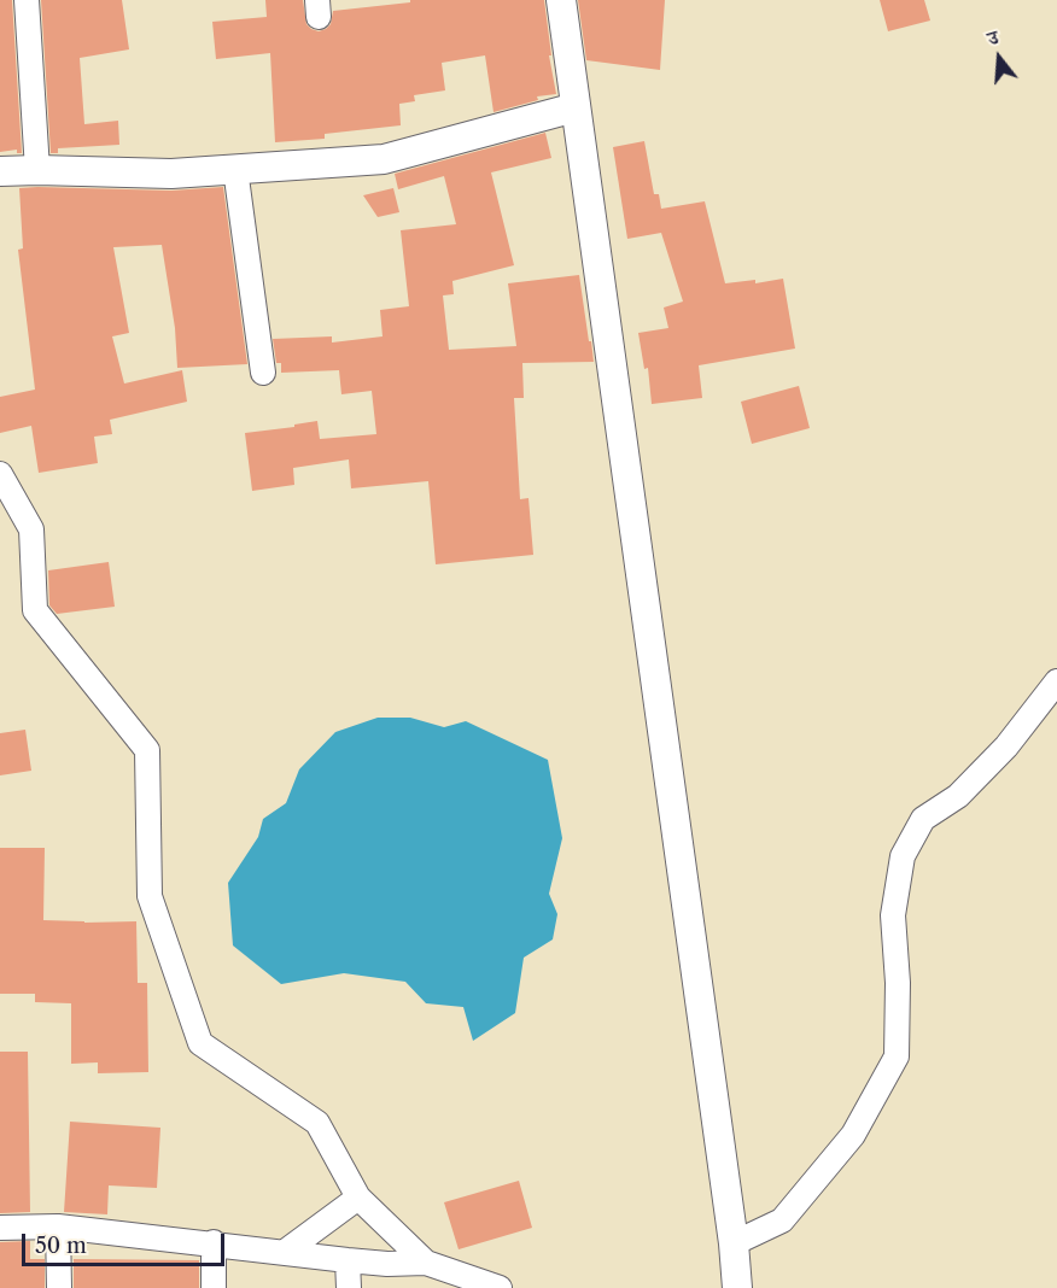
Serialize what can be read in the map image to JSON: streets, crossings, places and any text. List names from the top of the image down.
{
  "scale_bar": "50 m",
  "north": "top"
}
